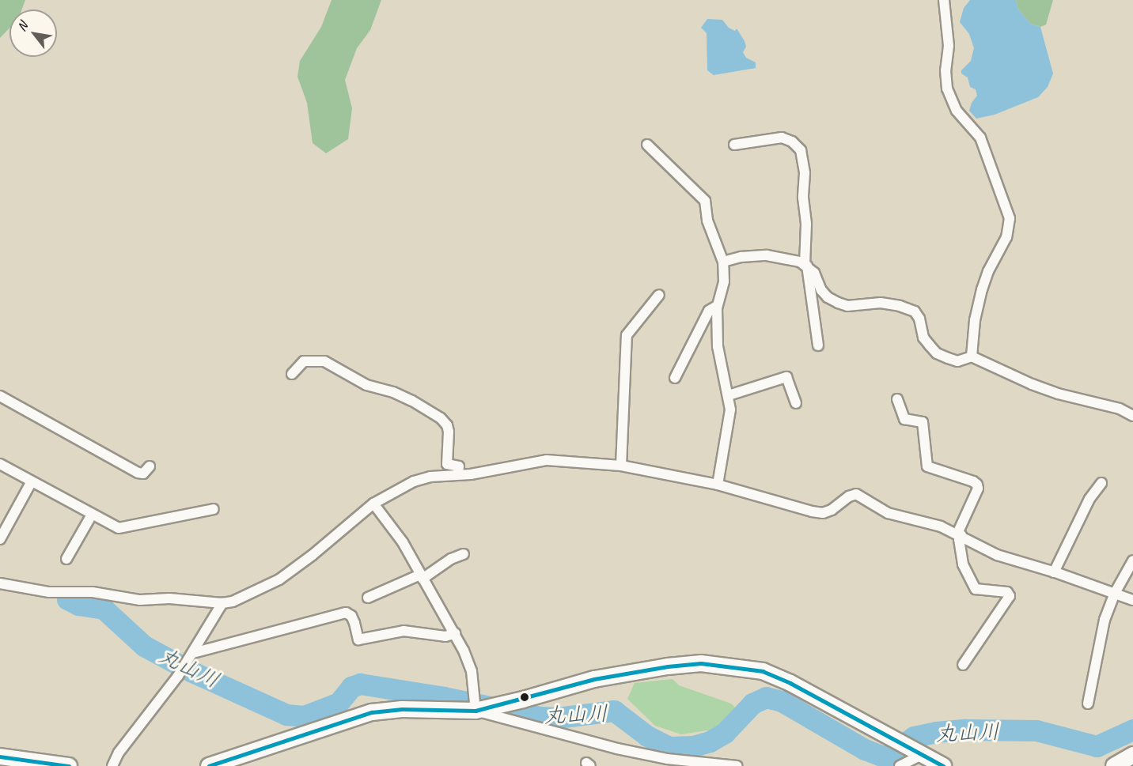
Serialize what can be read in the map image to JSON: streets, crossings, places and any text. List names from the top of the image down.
{
  "water": ["丸山川"],
  "north": "top left"
}
